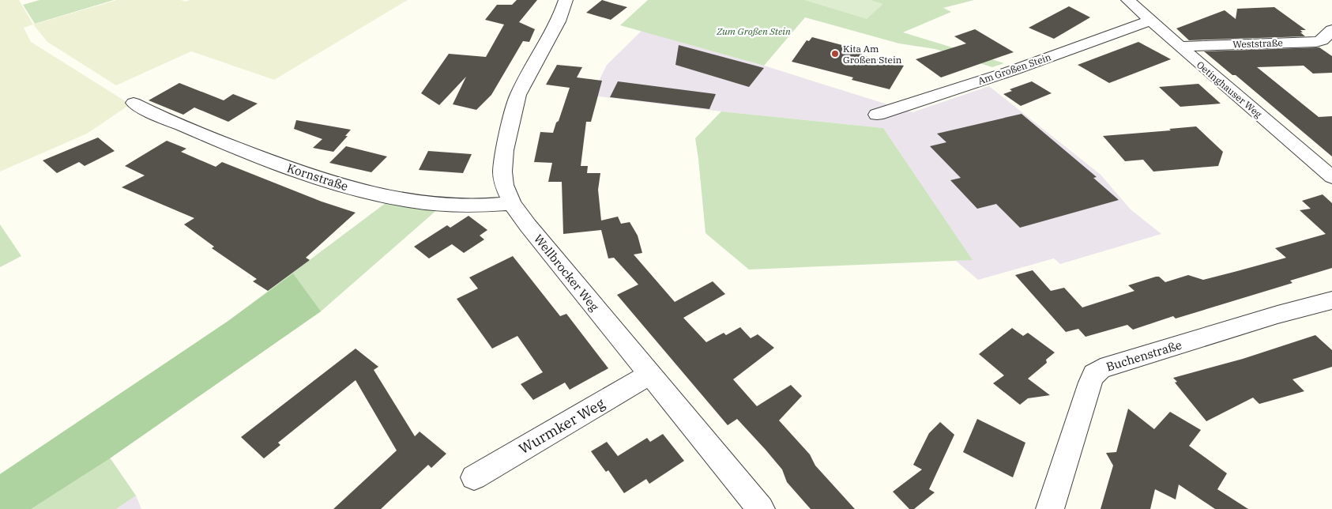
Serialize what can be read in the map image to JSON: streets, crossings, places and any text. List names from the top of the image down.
{
  "streets": {
    "street": [
      "Weststraße",
      "Am Großen Stein",
      "Oetinghauser Weg",
      "Kornstraße",
      "Wellbrocker Weg",
      "Buchenstraße",
      "Wurmker Weg"
    ]
  },
  "crossings": [
    ["Weststraße", "Oetinghauser Weg"],
    ["Am Großen Stein", "Oetinghauser Weg"],
    ["Kornstraße", "Wellbrocker Weg"],
    ["Wellbrocker Weg", "Wurmker Weg"]
  ],
  "parks": ["Zum Großen Stein"],
  "places": ["Kita Am Großen Stein"]
}
